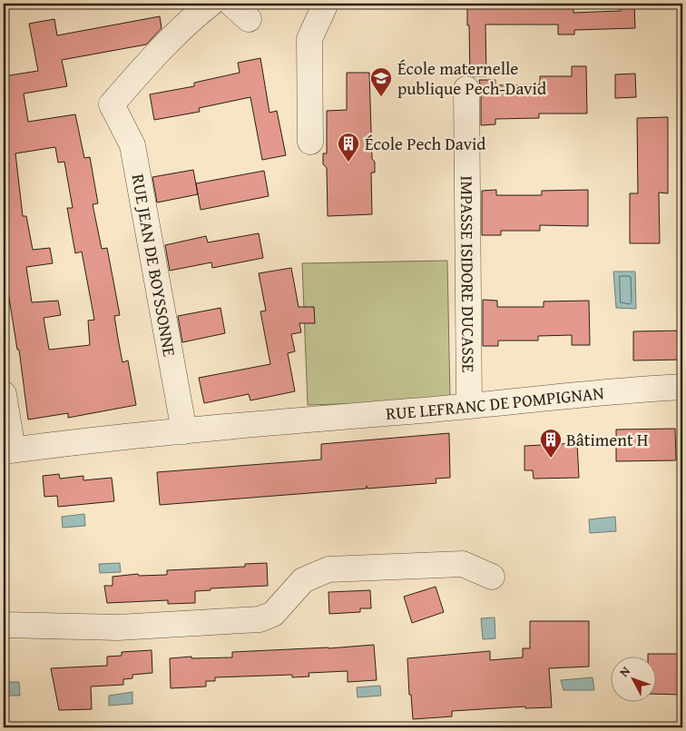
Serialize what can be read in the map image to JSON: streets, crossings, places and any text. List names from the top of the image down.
{
  "streets": {
    "street": ["RUE JEAN DE BOYSSONNE", "IMPASSE ISIDORE DUCASSE", "RUE LEFRANC DE POMPIGNAN"]
  },
  "crossings": [
    ["RUE JEAN DE BOYSSONNE", "RUE LEFRANC DE POMPIGNAN"],
    ["IMPASSE ISIDORE DUCASSE", "RUE LEFRANC DE POMPIGNAN"]
  ],
  "places": {
    "school or university": ["École maternelle publique Pech-David"],
    "building": ["École Pech David", "Bâtiment H"]
  },
  "north": "top left"
}
